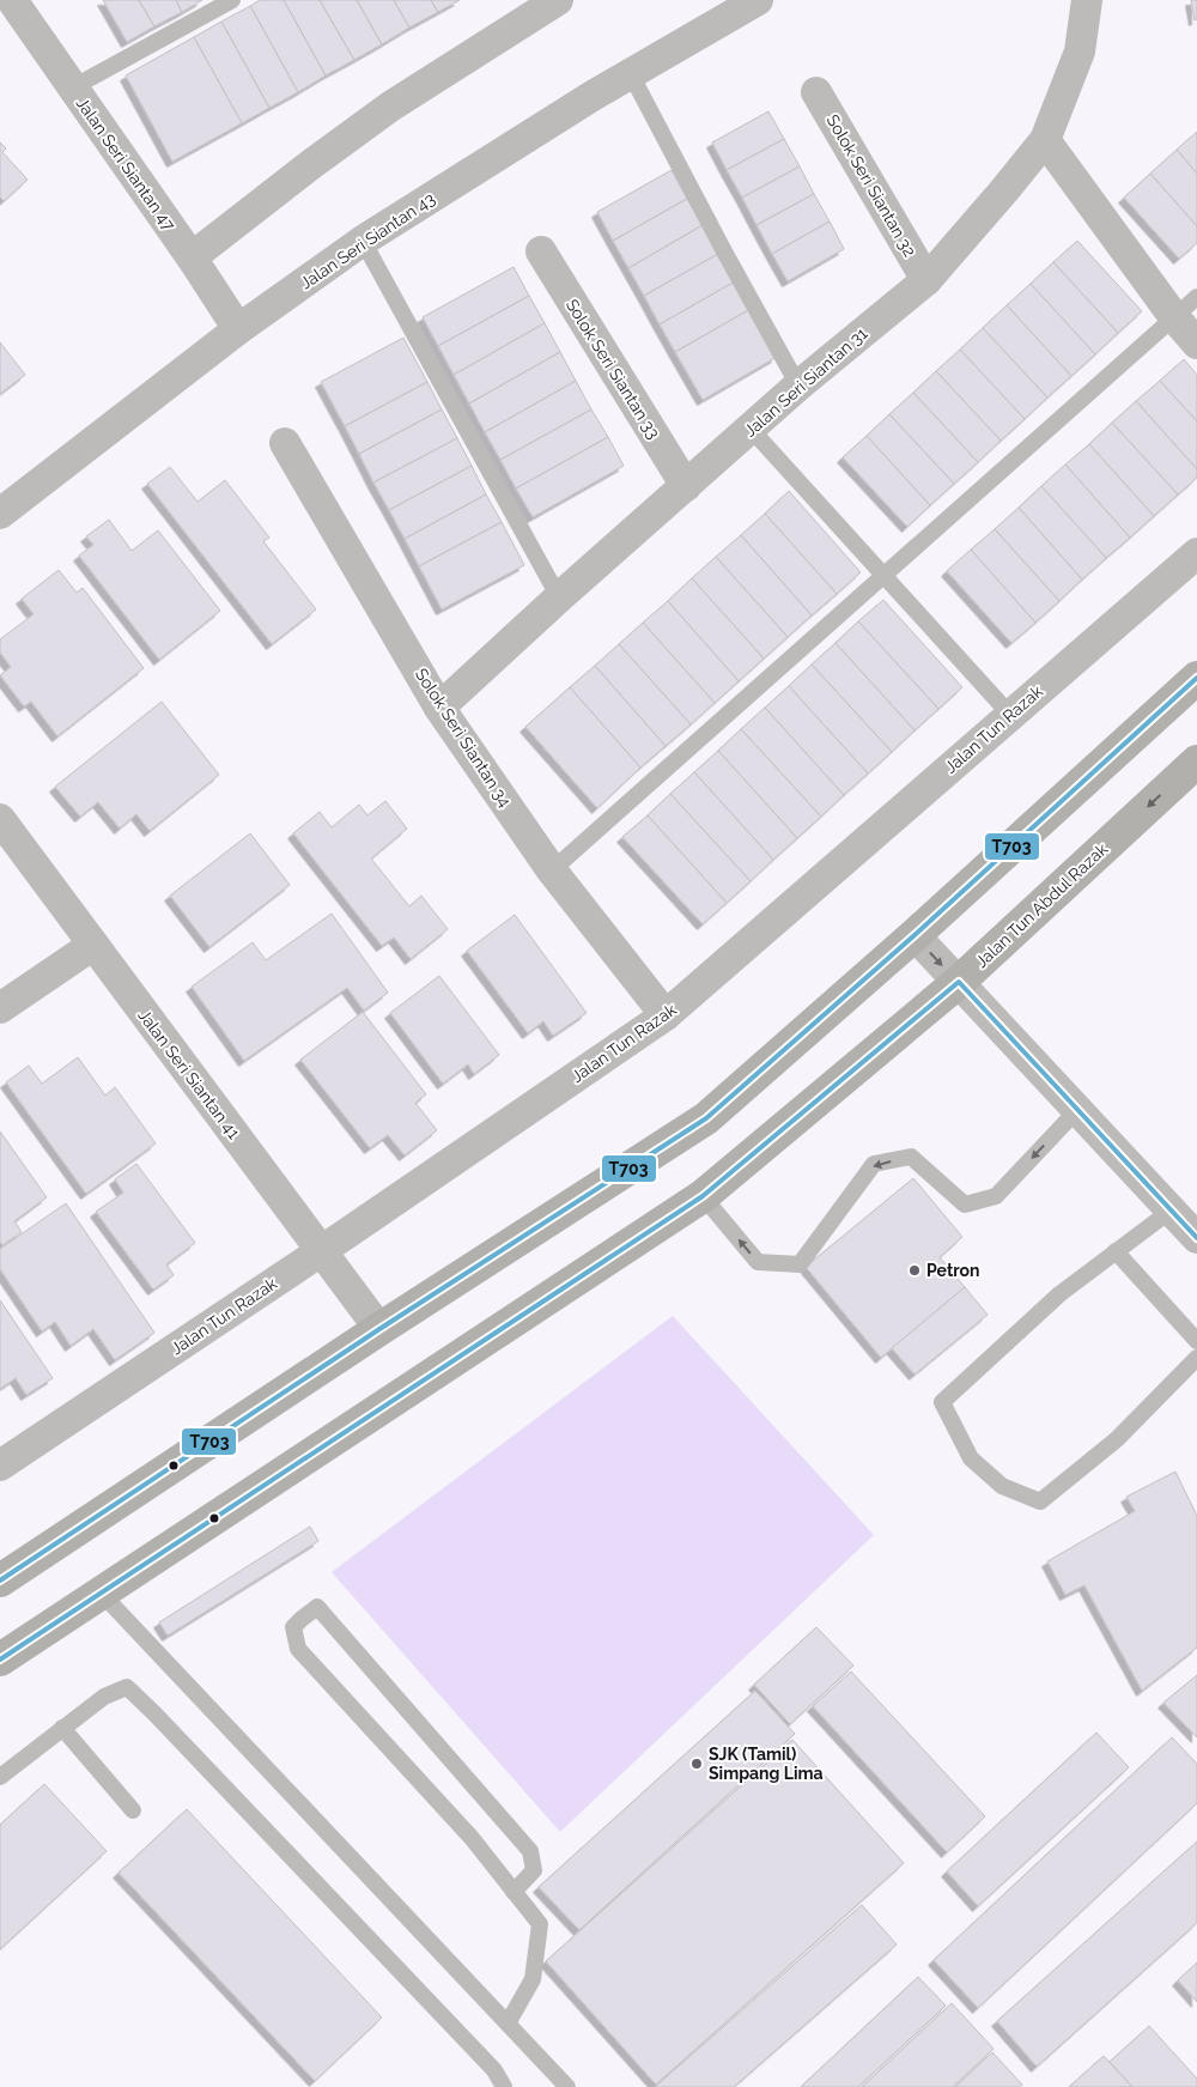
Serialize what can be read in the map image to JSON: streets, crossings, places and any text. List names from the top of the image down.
{
  "streets": {
    "main road": ["Jalan Tun Abdul Razak"],
    "street": [
      "Jalan Seri Siantan 47",
      "Solok Seri Siantan 32",
      "Jalan Seri Siantan 43",
      "Solok Seri Siantan 33",
      "Jalan Seri Siantan 31",
      "Jalan Tun Razak",
      "Solok Seri Siantan 34",
      "Jalan Seri Siantan 41"
    ]
  },
  "crossings": [
    ["Jalan Seri Siantan 47", "Jalan Seri Siantan 43"],
    ["Solok Seri Siantan 32", "Jalan Seri Siantan 31"],
    ["Solok Seri Siantan 33", "Jalan Seri Siantan 31"],
    ["Jalan Seri Siantan 31", "Solok Seri Siantan 34"],
    ["Jalan Tun Razak", "Solok Seri Siantan 34"],
    ["Jalan Tun Razak", "Jalan Seri Siantan 41"]
  ],
  "places": ["Petron", "SJK (Tamil) Simpang Lima"],
  "lines": ["transit line T703"]
}
